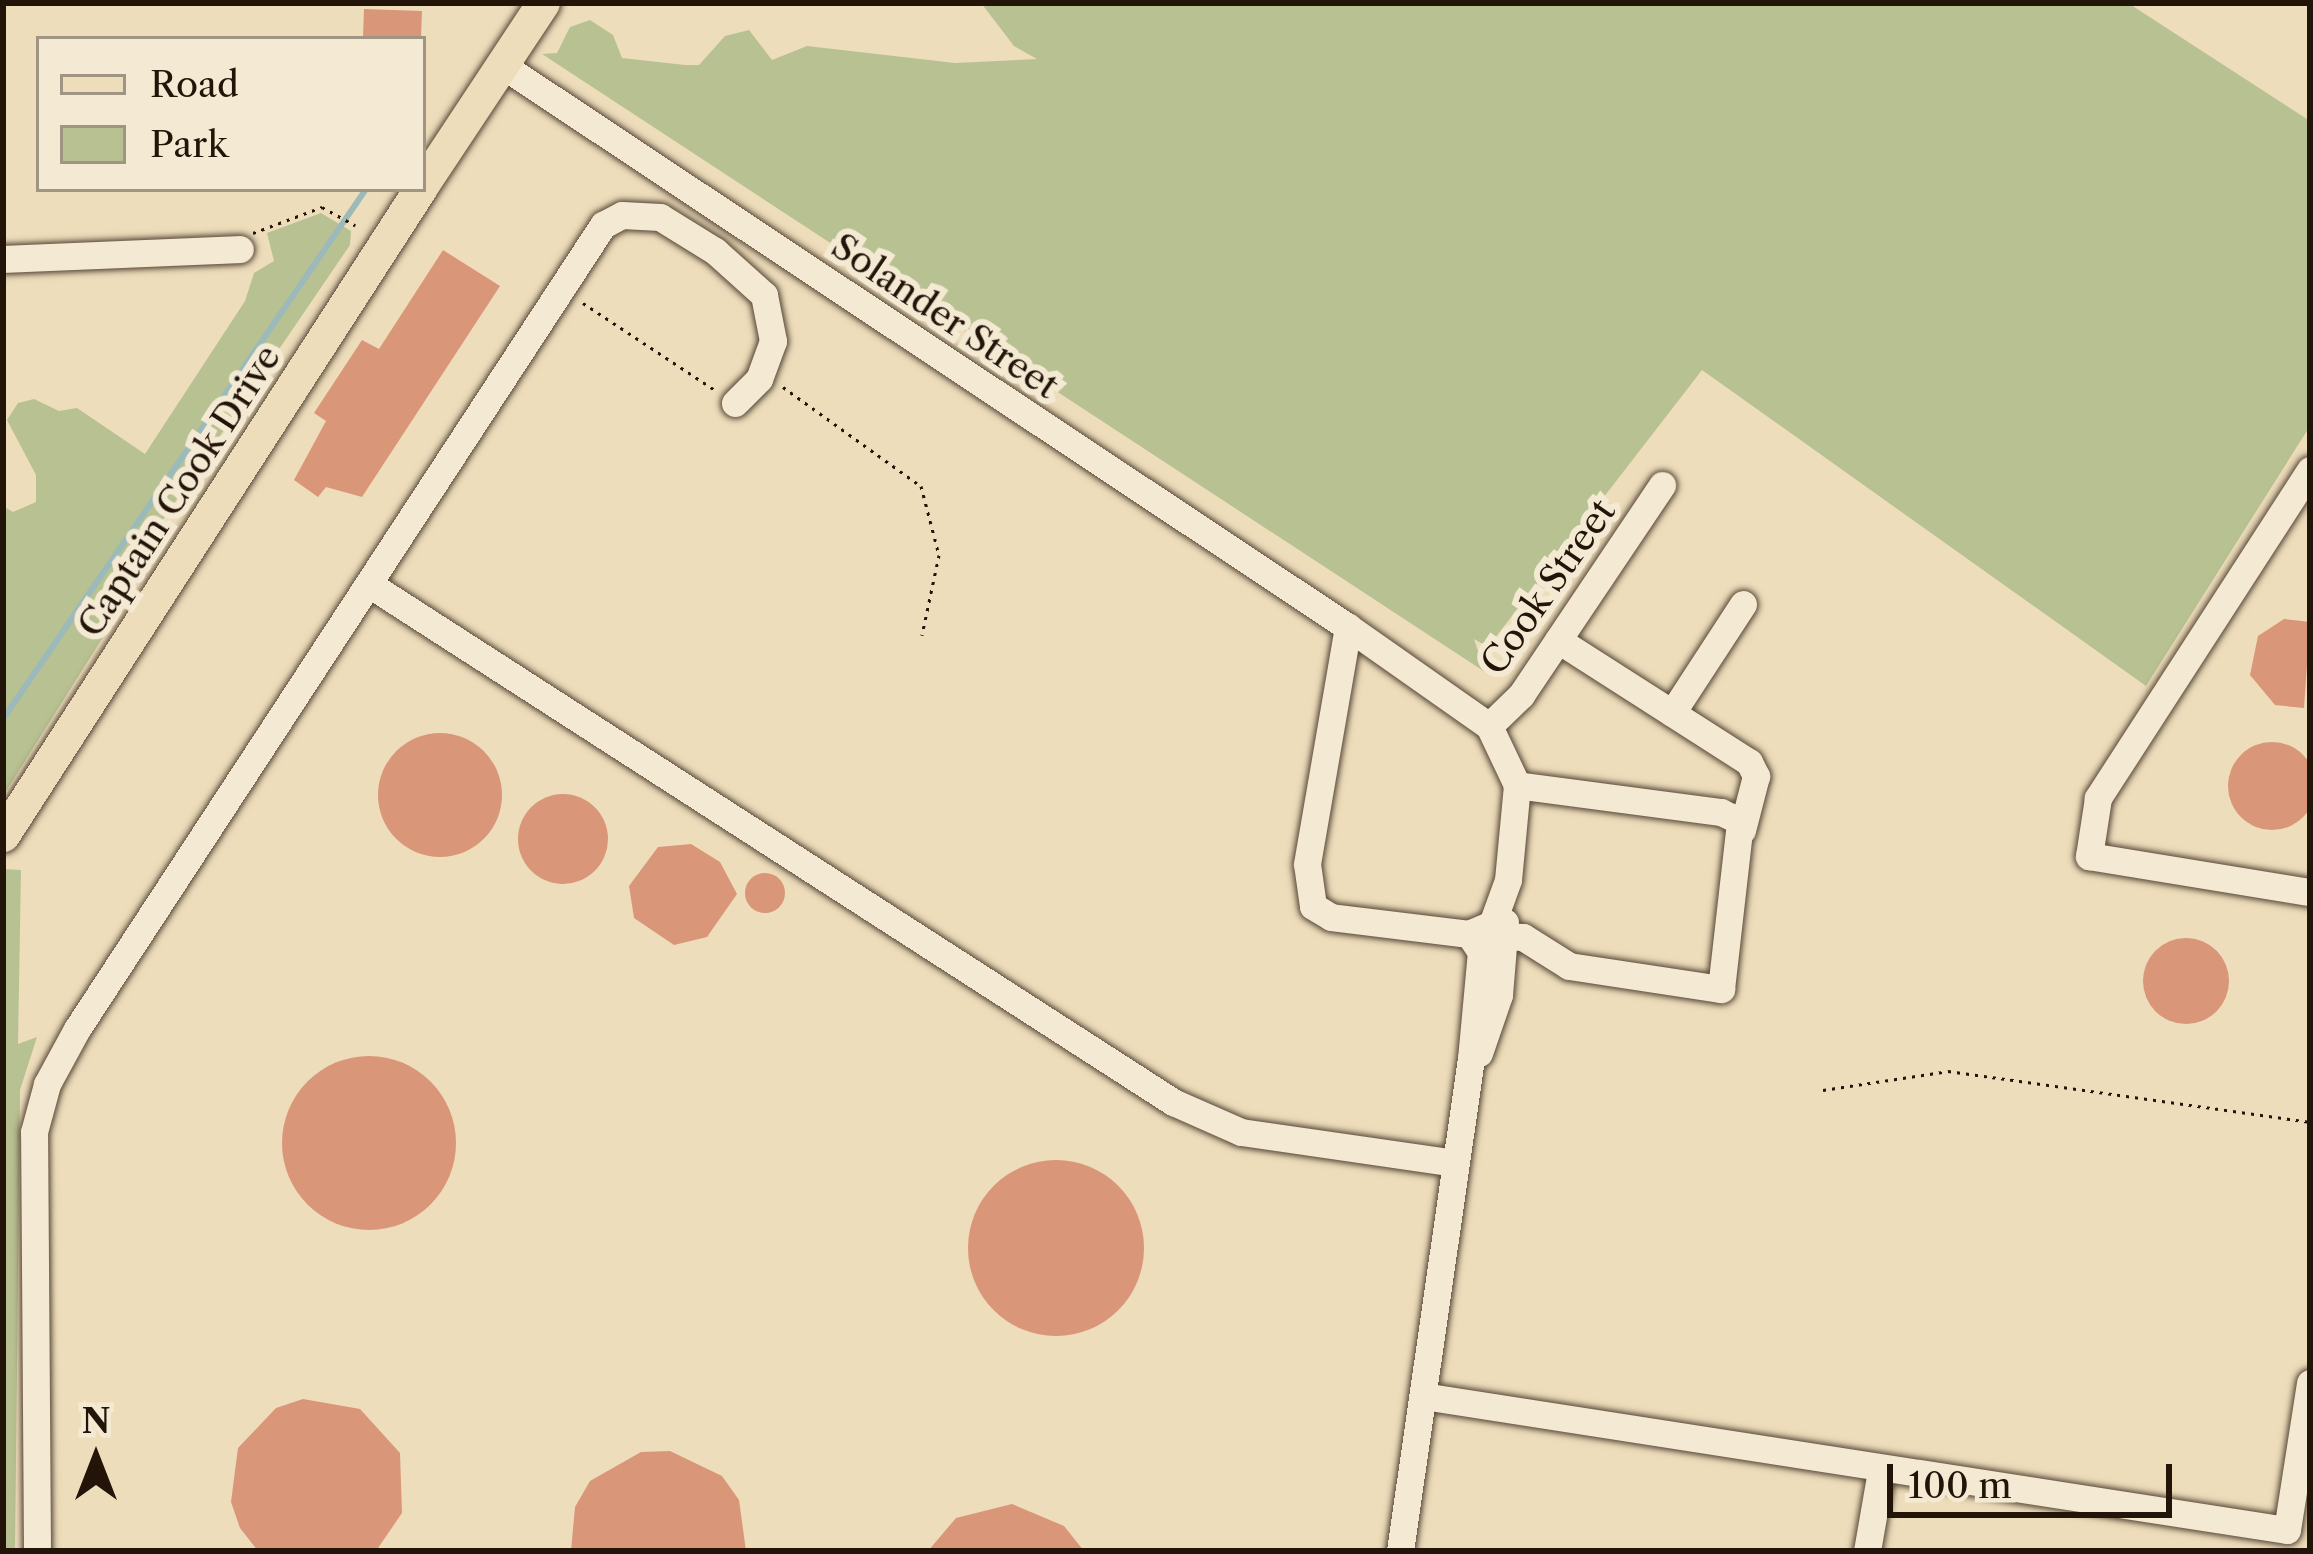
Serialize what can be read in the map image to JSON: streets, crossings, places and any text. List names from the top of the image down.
{
  "streets": {
    "main road": ["Captain Cook Drive"],
    "street": ["Solander Street", "Cook Street"]
  },
  "crossings": [
    ["Solander Street", "Captain Cook Drive"],
    ["Solander Street", "Cook Street"]
  ],
  "legend": ["Road", "Park"],
  "scale_bar": "100 m",
  "north": "top"
}
